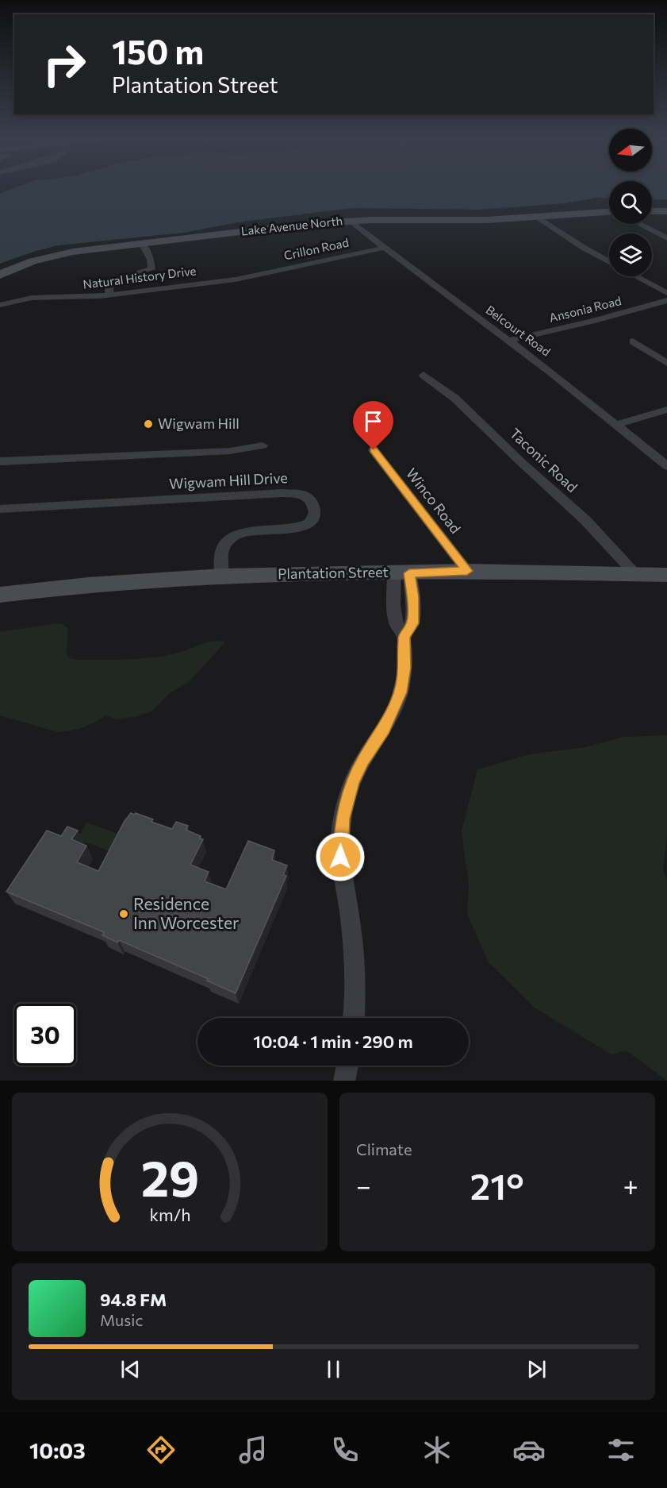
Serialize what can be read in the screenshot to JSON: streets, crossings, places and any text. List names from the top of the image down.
{
  "streets": {
    "main road": ["Lake Avenue North", "Plantation Street"],
    "street": [
      "Crillon Road",
      "Natural History Drive",
      "Ansonia Road",
      "Belcourt Road",
      "Taconic Road",
      "Wigwam Hill Drive",
      "Winco Road"
    ]
  },
  "crossings": [
    ["Lake Avenue North", "Belcourt Road"],
    ["Crillon Road", "Natural History Drive"],
    ["Crillon Road", "Belcourt Road"],
    ["Ansonia Road", "Belcourt Road"],
    ["Taconic Road", "Plantation Street"],
    ["Wigwam Hill Drive", "Plantation Street"],
    ["Winco Road", "Plantation Street"]
  ],
  "places": ["Wigwam Hill", "Residence Inn Worcester"],
  "north": "left",
  "page": {
    "turn": ["150 m", "Plantation Street"],
    "limit": "30",
    "trip": "10:04 · 1 min · 290 m",
    "tile": "Climate",
    "heat": ["−", "21°", "+"],
    "song": ["94.8 FM", "Music"],
    "tabs": "10:03",
    "gauge": ["29", "km/h"]
  }
}
